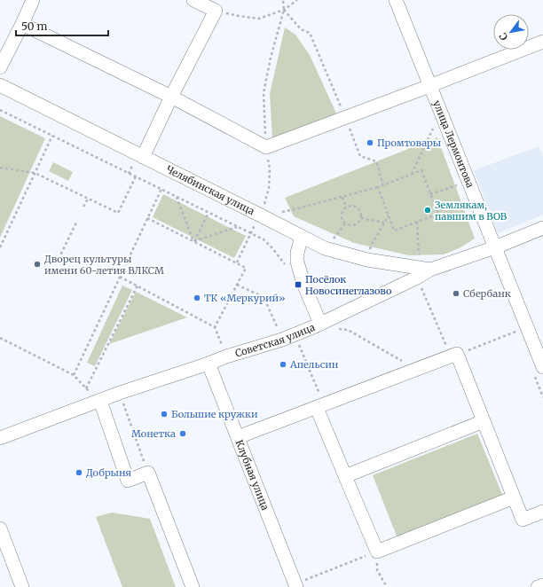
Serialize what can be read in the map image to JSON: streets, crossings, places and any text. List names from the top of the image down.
{
  "streets": {
    "street": [
      "улица Лермонтова",
      "Челябинская улица",
      "Советская улица",
      "Клубная улица"
    ]
  },
  "crossings": [
    ["улица Лермонтова", "Советская улица"],
    ["Челябинская улица", "Советская улица"],
    ["Советская улица", "Клубная улица"]
  ],
  "places": {
    "other": [
      "Промтовары",
      "Землякам, павшим в ВОВ",
      "Дворец культуры имени 60-летия ВЛКСМ",
      "Сбербанк",
      "ТК «Меркурий»",
      "Апельсин",
      "Большие кружки",
      "Монетка",
      "Добрыня"
    ],
    "transit": ["Посёлок Новосинеглазово"]
  },
  "scale_bar": "50 m",
  "north": "bottom left"
}
